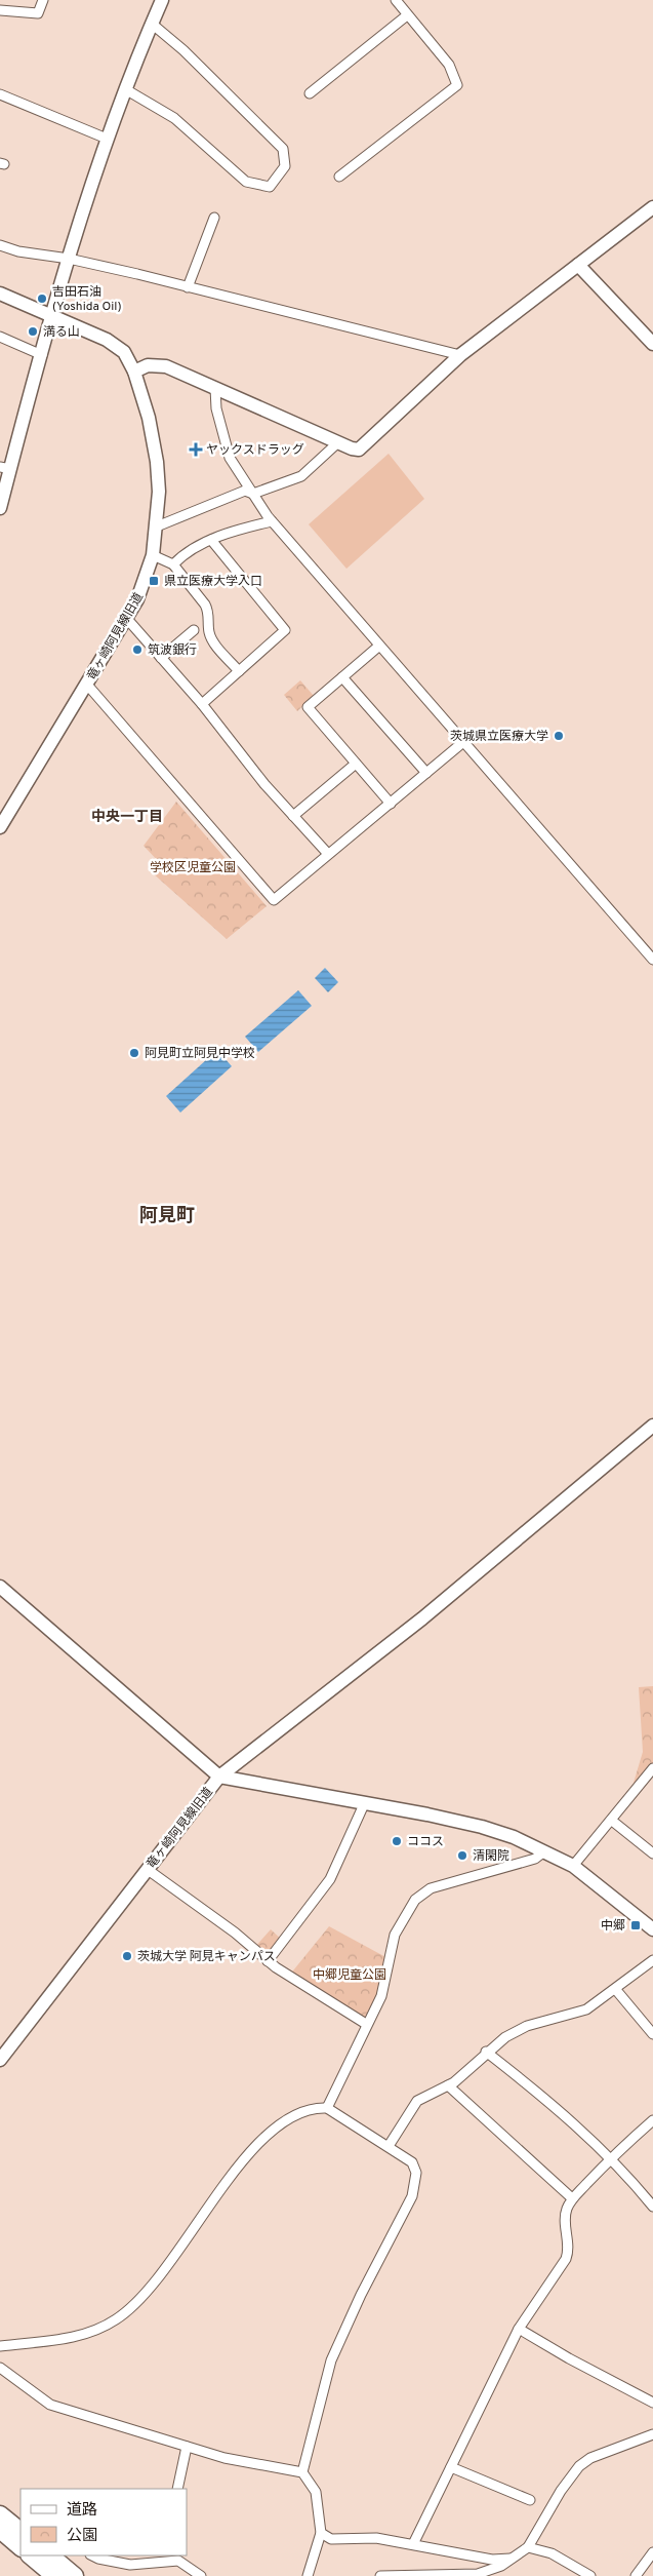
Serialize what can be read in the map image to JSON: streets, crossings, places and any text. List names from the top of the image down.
{
  "streets": {
    "street": ["竜ヶ崎阿見線旧道"]
  },
  "districts": ["中央一丁目", "阿見町"],
  "parks": ["学校区児童公園", "中郷児童公園"],
  "places": {
    "other": [
      "吉田石油 (Yoshida Oil)",
      "満る山",
      "筑波銀行",
      "茨城県立医療大学",
      "阿見町立阿見中学校",
      "ココス",
      "清閑院",
      "茨城大学 阿見キャンパス"
    ],
    "health": ["ヤックスドラッグ"],
    "transit": ["県立医療大学入口", "中郷"]
  },
  "legend": ["道路", "公園"]
}
